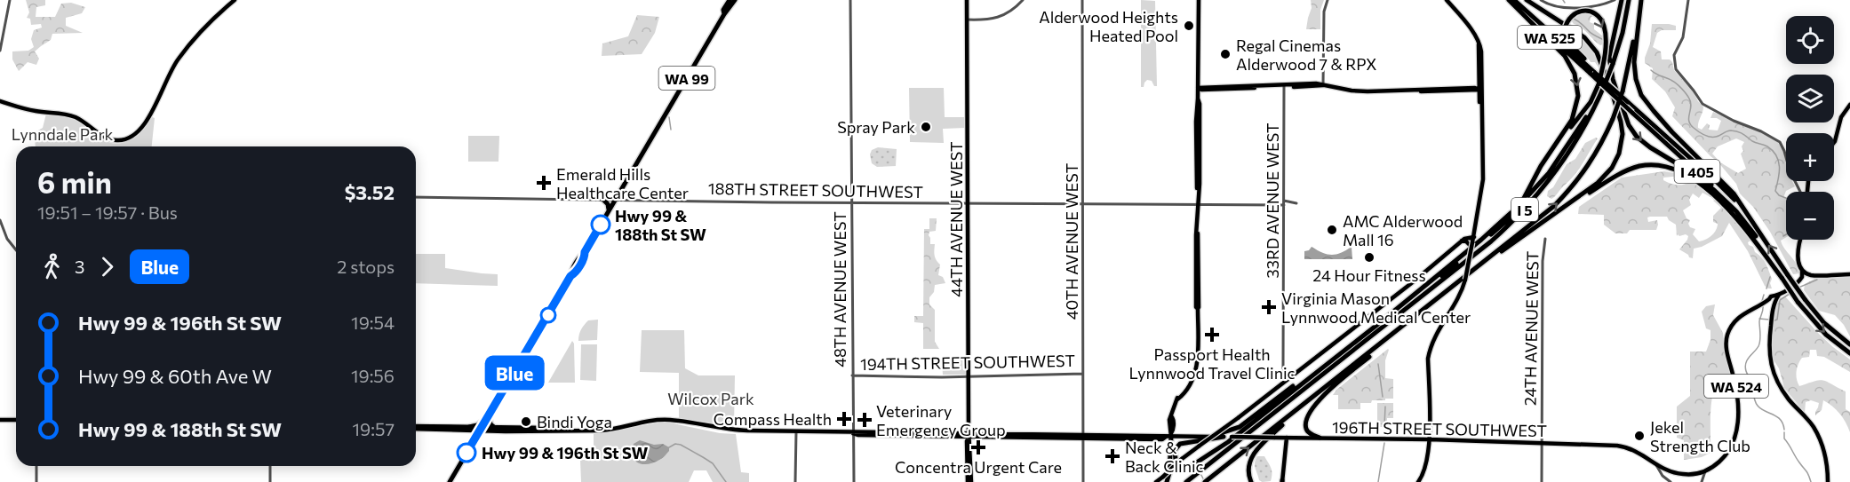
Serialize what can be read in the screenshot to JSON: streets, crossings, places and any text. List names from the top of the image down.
{
  "streets": {
    "highway": [
      "WA 525",
      "WA 99",
      "I 405",
      "I 5"
    ],
    "main road": ["44TH AVENUE WEST", "WA 524", "196TH STREET SOUTHWEST"],
    "street": [
      "188TH STREET SOUTHWEST",
      "33RD AVENUE WEST",
      "40TH AVENUE WEST",
      "48TH AVENUE WEST",
      "24TH AVENUE WEST",
      "194TH STREET SOUTHWEST"
    ]
  },
  "crossings": [
    ["WA 525", "I 405"],
    ["WA 525", "I 5"],
    ["WA 99", "188TH STREET SOUTHWEST"],
    ["WA 99", "196TH STREET SOUTHWEST"],
    ["I 405", "I 5"],
    ["188TH STREET SOUTHWEST", "33RD AVENUE WEST"],
    ["188TH STREET SOUTHWEST", "44TH AVENUE WEST"],
    ["188TH STREET SOUTHWEST", "40TH AVENUE WEST"],
    ["188TH STREET SOUTHWEST", "48TH AVENUE WEST"],
    ["44TH AVENUE WEST", "194TH STREET SOUTHWEST"],
    ["44TH AVENUE WEST", "196TH STREET SOUTHWEST"],
    ["40TH AVENUE WEST", "194TH STREET SOUTHWEST"],
    ["40TH AVENUE WEST", "196TH STREET SOUTHWEST"],
    ["48TH AVENUE WEST", "194TH STREET SOUTHWEST"],
    ["48TH AVENUE WEST", "196TH STREET SOUTHWEST"],
    ["24TH AVENUE WEST", "196TH STREET SOUTHWEST"],
    ["WA 524", "196TH STREET SOUTHWEST"]
  ],
  "parks": ["Lynndale Park", "Wilcox Park"],
  "places": {
    "other": [
      "Alderwood Heights Heated Pool",
      "Regal Cinemas Alderwood 7 & RPX",
      "Spray Park",
      "Hwy 99 & 188th St SW",
      "AMC Alderwood Mall 16",
      "24 Hour Fitness",
      "Bindi Yoga",
      "Jekel Strength Club",
      "Hwy 99 & 196th St SW"
    ],
    "health": [
      "Emerald Hills Healthcare Center",
      "Virginia Mason Lynnwood Medical Center",
      "Passport Health Lynnwood Travel Clinic",
      "Compass Health",
      "Veterinary Emergency Group",
      "Concentra Urgent Care",
      "Neck & Back Clinic"
    ]
  },
  "lines": ["bus line Blue"],
  "page": {
    "on_map": "Blue",
    "map_buttons": ["+", "−"],
    "heading": ["6 min", "19:51 – 19:57 · Bus", "$3.52"],
    "legs": ["3", "Blue", "2 stops"],
    "list": [
      {
        "name": "Hwy 99 & 196th St SW",
        "value": "19:54"
      },
      {
        "name": "Hwy 99 & 60th Ave W",
        "value": "19:56"
      },
      {
        "name": "Hwy 99 & 188th St SW",
        "value": "19:57"
      }
    ]
  }
}
